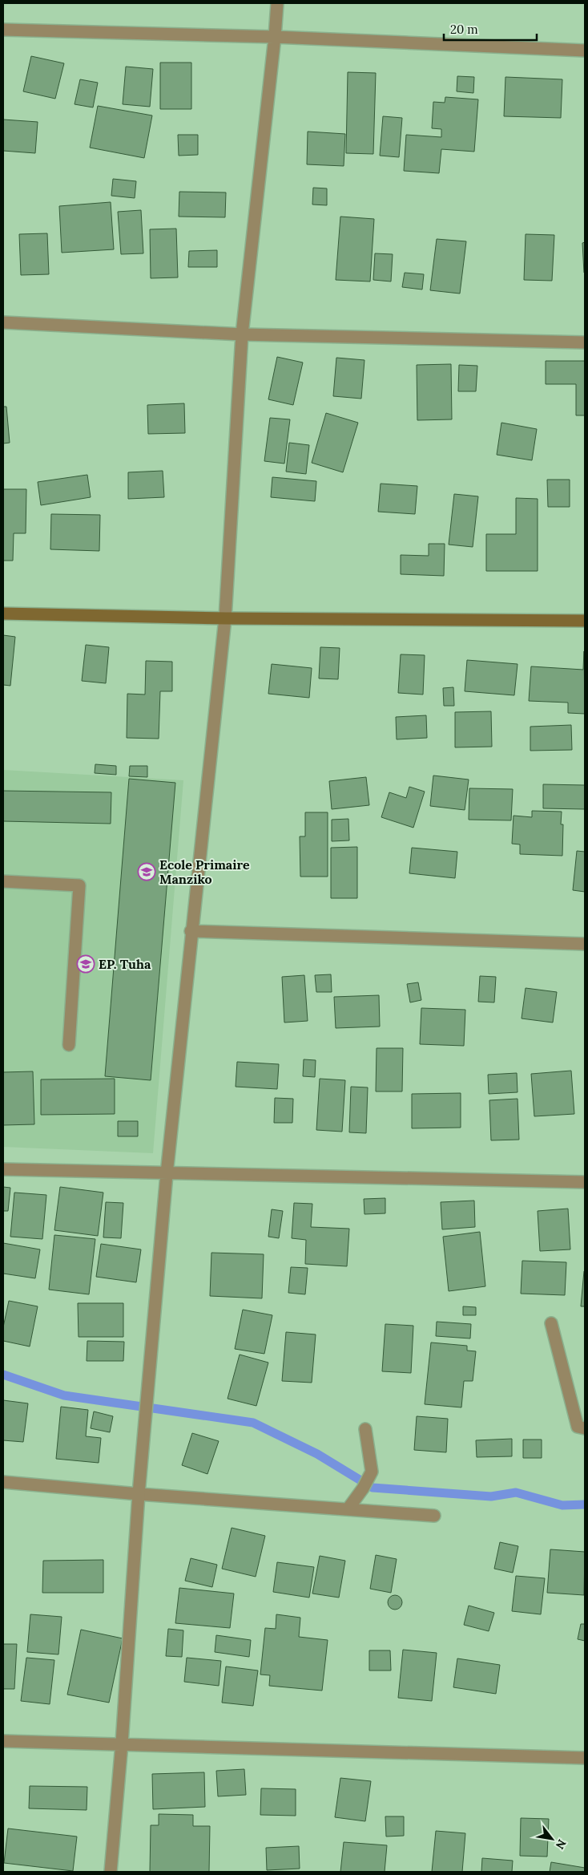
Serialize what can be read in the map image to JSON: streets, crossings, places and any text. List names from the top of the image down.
{
  "places": {
    "school or university": ["Ecole Primaire Manziko", "EP. Tuha"]
  },
  "scale_bar": "20 m",
  "north": "bottom right"
}
